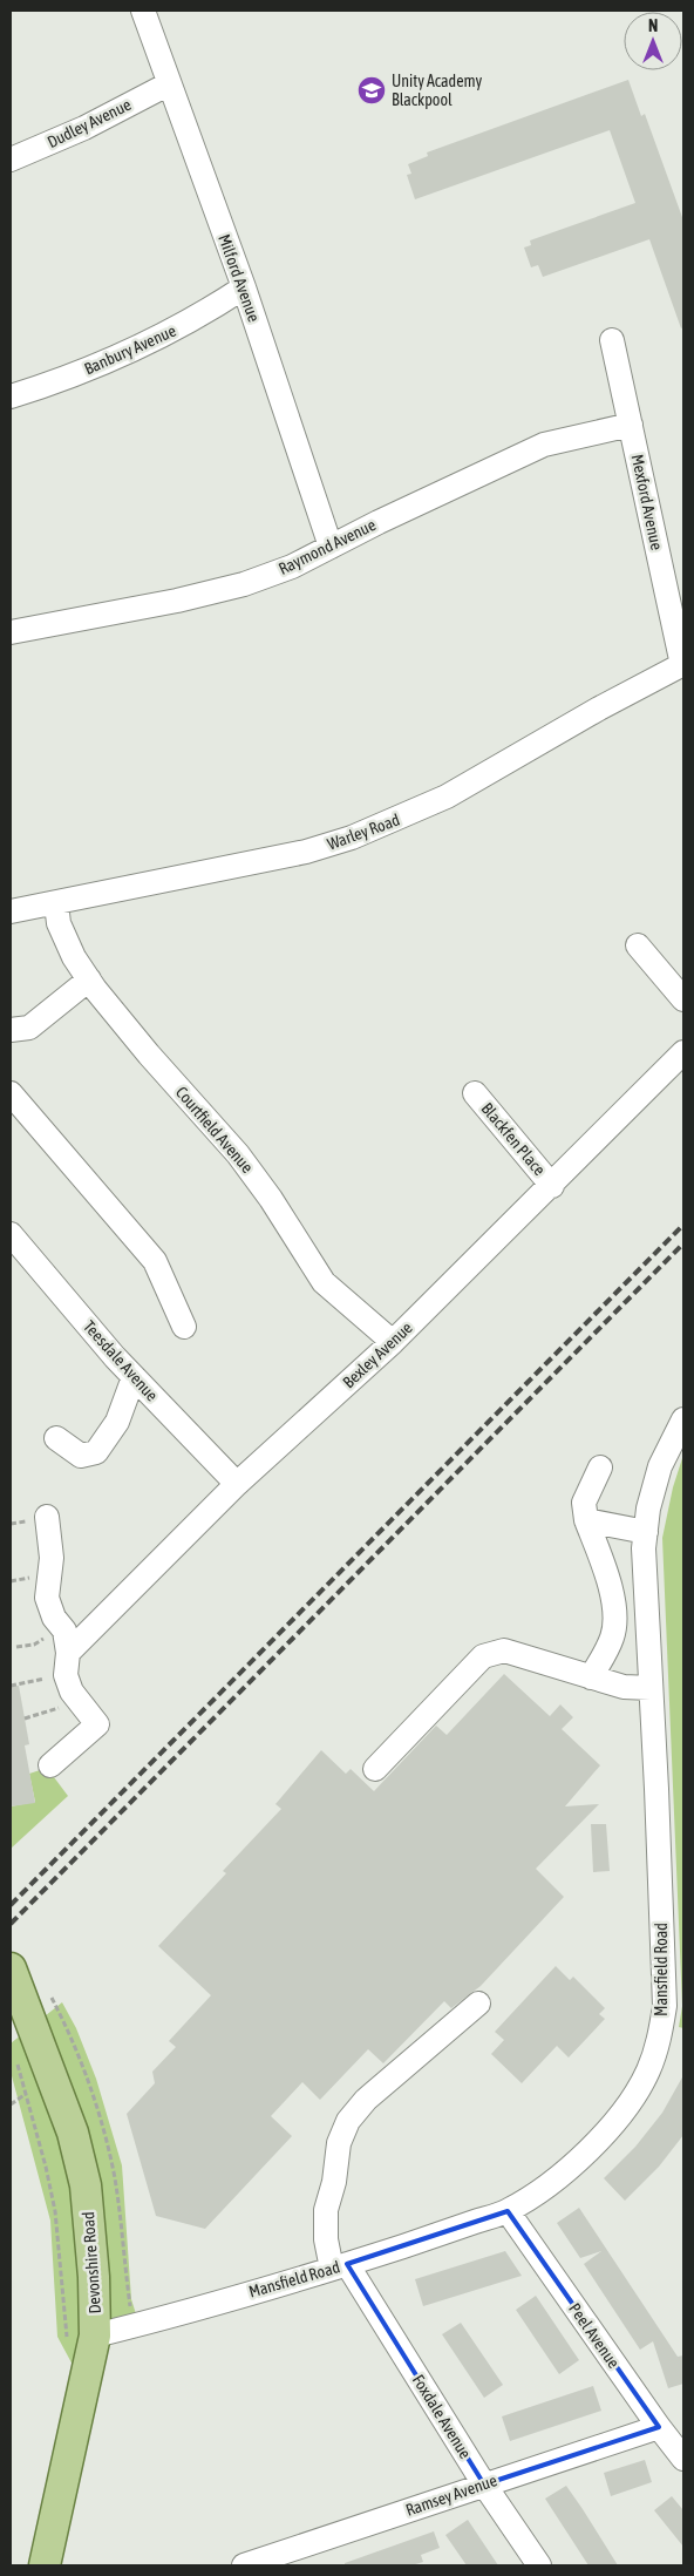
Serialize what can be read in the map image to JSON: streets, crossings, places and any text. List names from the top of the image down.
{
  "streets": {
    "main road": ["Devonshire Road"],
    "street": [
      "Dudley Avenue",
      "Milford Avenue",
      "Banbury Avenue",
      "Mexford Avenue",
      "Raymond Avenue",
      "Warley Road",
      "Courtfield Avenue",
      "Blackfen Place",
      "Bexley Avenue",
      "Teesdale Avenue",
      "Mansfield Road",
      "Peel Avenue",
      "Foxdale Avenue",
      "Ramsey Avenue"
    ]
  },
  "crossings": [
    ["Dudley Avenue", "Milford Avenue"],
    ["Milford Avenue", "Banbury Avenue"],
    ["Milford Avenue", "Raymond Avenue"],
    ["Mexford Avenue", "Raymond Avenue"],
    ["Mexford Avenue", "Warley Road"],
    ["Warley Road", "Courtfield Avenue"],
    ["Courtfield Avenue", "Bexley Avenue"],
    ["Blackfen Place", "Bexley Avenue"],
    ["Bexley Avenue", "Teesdale Avenue"],
    ["Mansfield Road", "Devonshire Road"],
    ["Mansfield Road", "Peel Avenue"],
    ["Mansfield Road", "Foxdale Avenue"],
    ["Peel Avenue", "Ramsey Avenue"],
    ["Foxdale Avenue", "Ramsey Avenue"]
  ],
  "places": {
    "school or university": ["Unity Academy Blackpool"]
  },
  "north": "top"
}
